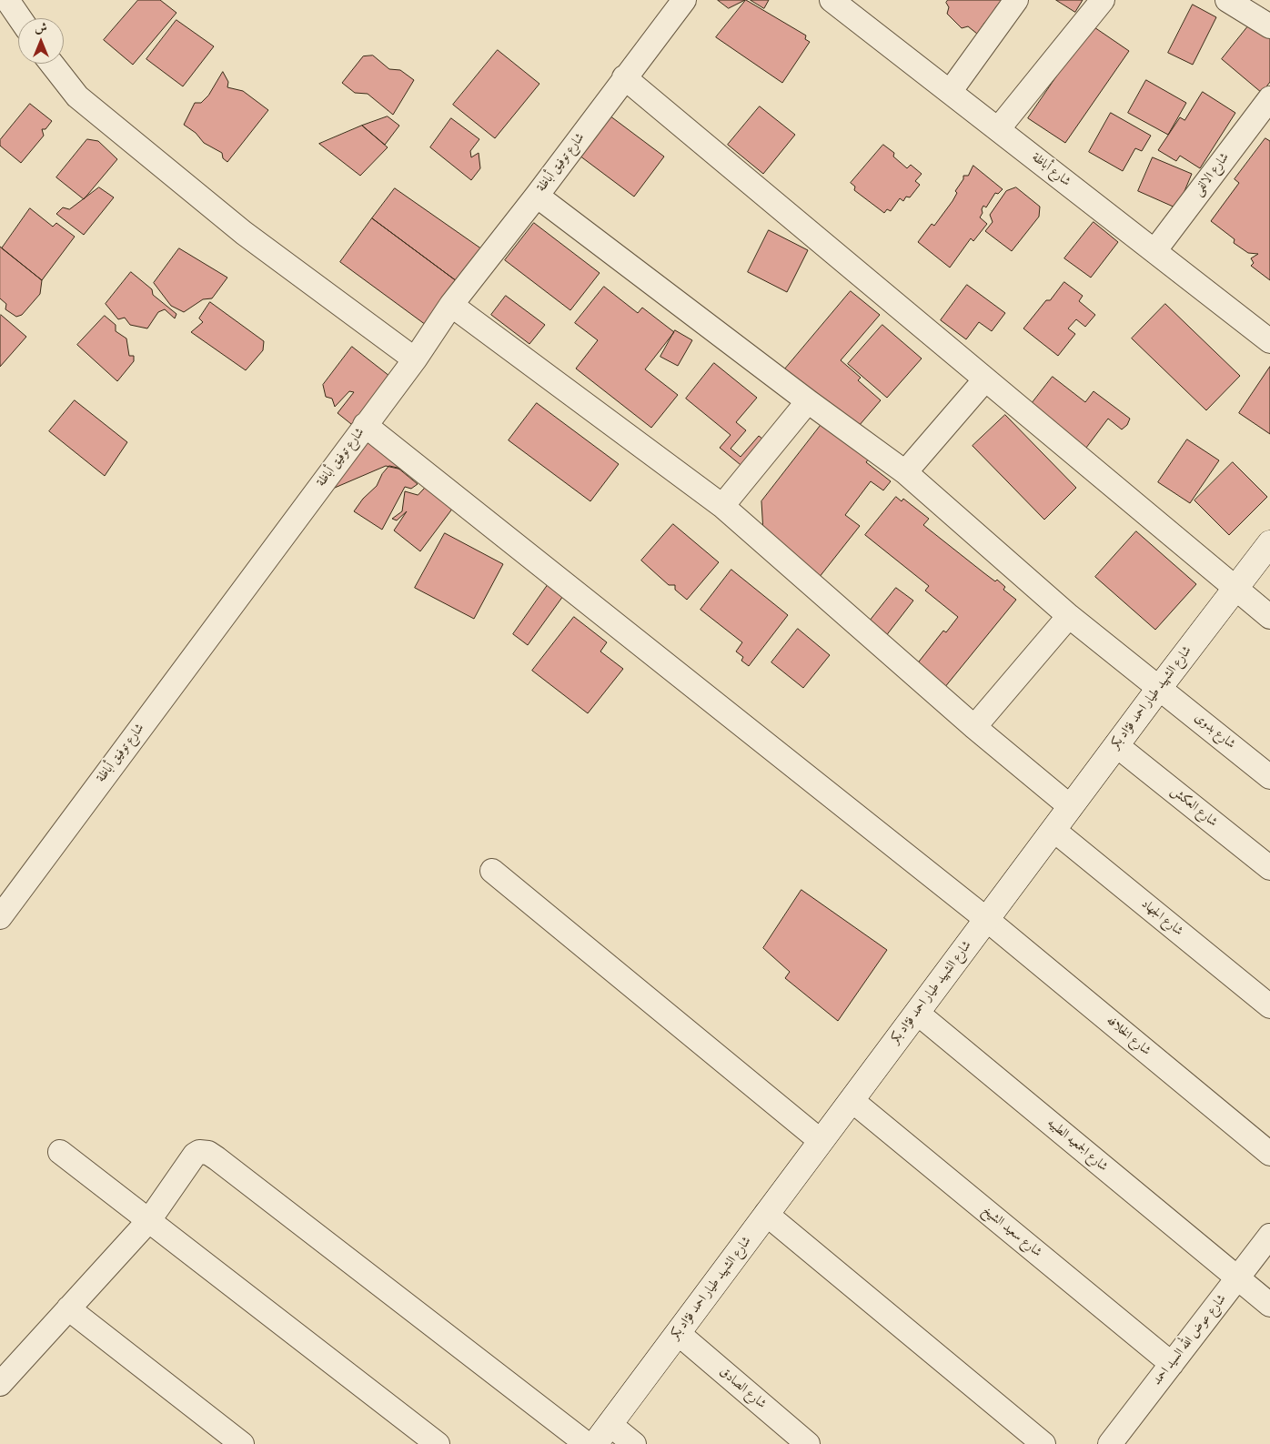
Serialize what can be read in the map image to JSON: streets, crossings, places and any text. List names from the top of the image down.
{
  "streets": {
    "street": [
      "شارع توفيق أباظة",
      "شارع أباظة",
      "شارع الالفى",
      "شارع الشهيد طيار احمد فؤاد بكر",
      "شارع بدوى",
      "شارع العكش",
      "شارع الجهاد",
      "شارع الخلافه",
      "شارع الجمعيه الطبيه",
      "شارع سعيد الشيخ",
      "شارع عوض الله السيد احمد",
      "شارع الصادق"
    ]
  },
  "crossings": [
    ["شارع توفيق أباظة", "شارع بدوى"],
    ["شارع توفيق أباظة", "شارع الخلافه"],
    ["شارع أباظة", "شارع الالفى"],
    ["شارع الشهيد طيار احمد فؤاد بكر", "شارع بدوى"],
    ["شارع الشهيد طيار احمد فؤاد بكر", "شارع العكش"],
    ["شارع الشهيد طيار احمد فؤاد بكر", "شارع الجهاد"],
    ["شارع الشهيد طيار احمد فؤاد بكر", "شارع الخلافه"],
    ["شارع الشهيد طيار احمد فؤاد بكر", "شارع الجمعيه الطبيه"],
    ["شارع الشهيد طيار احمد فؤاد بكر", "شارع سعيد الشيخ"],
    ["شارع الشهيد طيار احمد فؤاد بكر", "شارع الصادق"],
    ["شارع الجمعيه الطبيه", "شارع عوض الله السيد احمد"],
    ["شارع سعيد الشيخ", "شارع عوض الله السيد احمد"]
  ],
  "north": "top"
}
